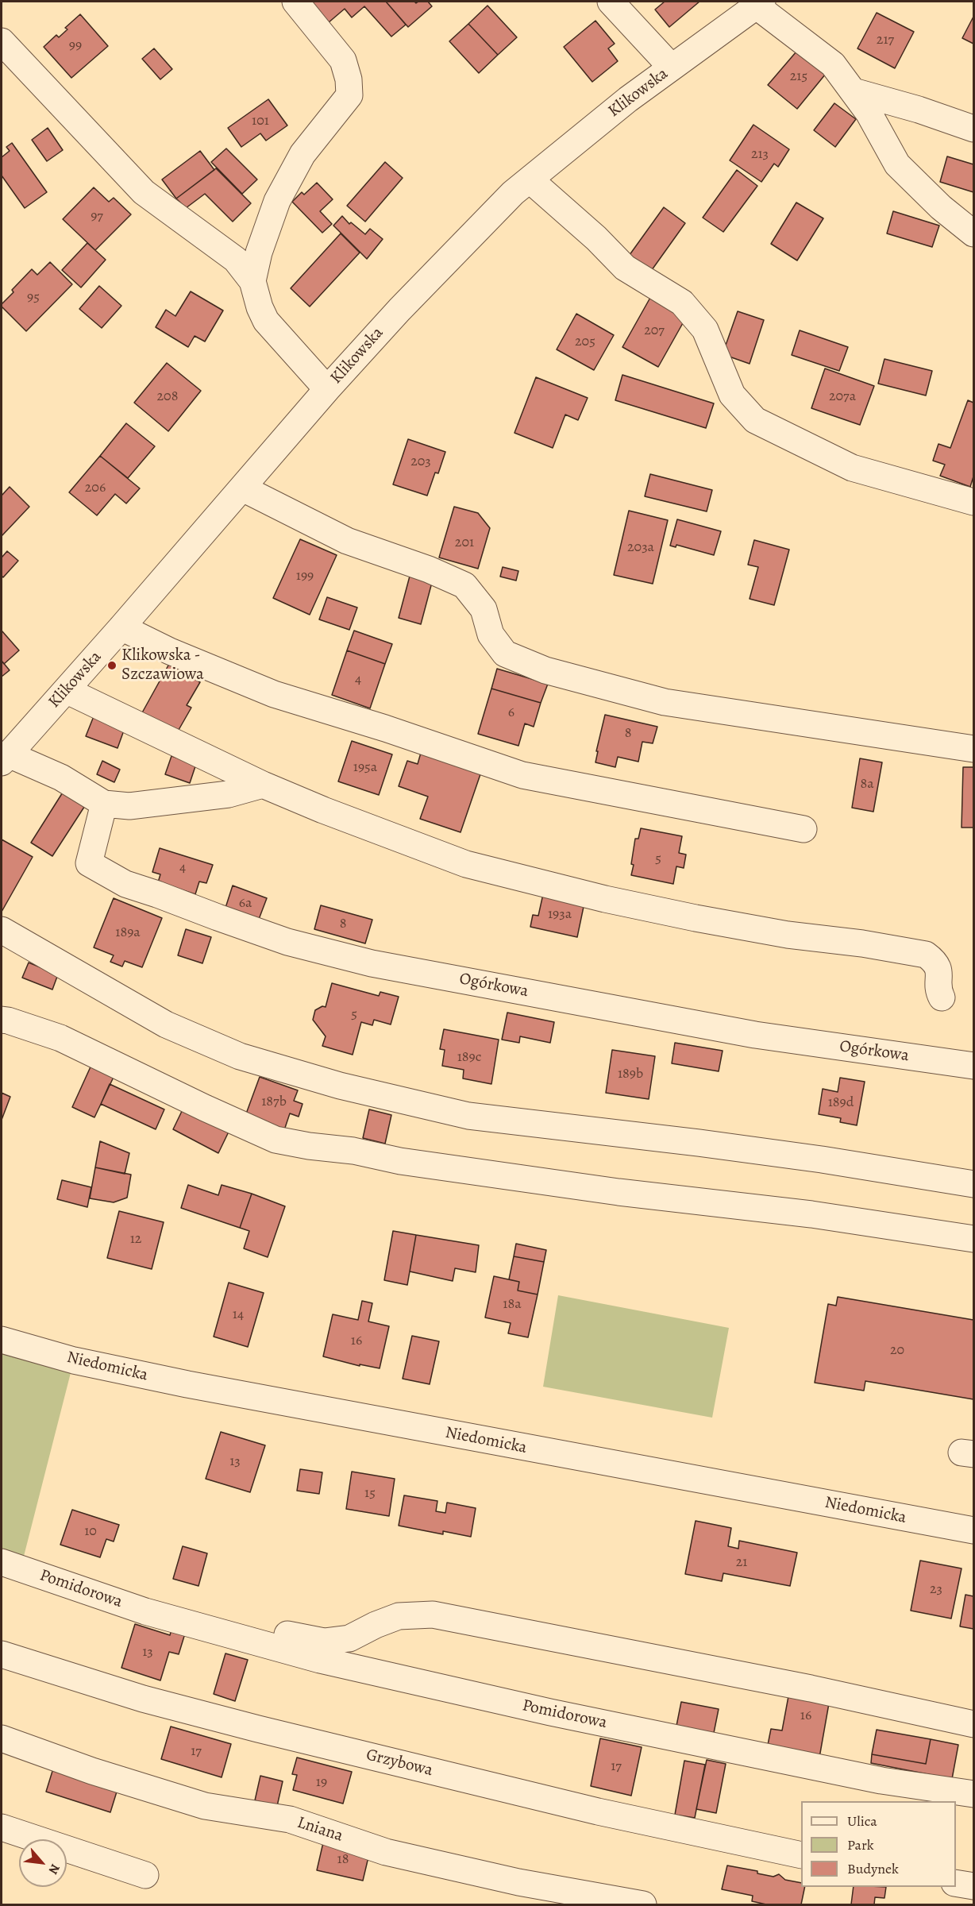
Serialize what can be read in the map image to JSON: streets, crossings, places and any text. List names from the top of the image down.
{
  "streets": {
    "street": [
      "Klikowska",
      "Ogórkowa",
      "Niedomicka",
      "Pomidorowa",
      "Grzybowa",
      "Lniana"
    ]
  },
  "places": ["Klikowska - Szczawiowa"],
  "house_numbers": [
    "217",
    "99",
    "215",
    "101",
    "213",
    "97",
    "95",
    "207",
    "205",
    "208",
    "207a",
    "203",
    "206",
    "201",
    "203a",
    "199",
    "4",
    "6",
    "8",
    "195a",
    "8a",
    "5",
    "4",
    "6a",
    "193a",
    "8",
    "189a",
    "5",
    "189c",
    "189b",
    "187b",
    "189d",
    "12",
    "18a",
    "14",
    "16",
    "20",
    "13",
    "15",
    "10",
    "21",
    "23",
    "13",
    "16",
    "17",
    "17",
    "19",
    "18"
  ],
  "legend": ["Ulica", "Park", "Budynek"],
  "north": "bottom right"
}
